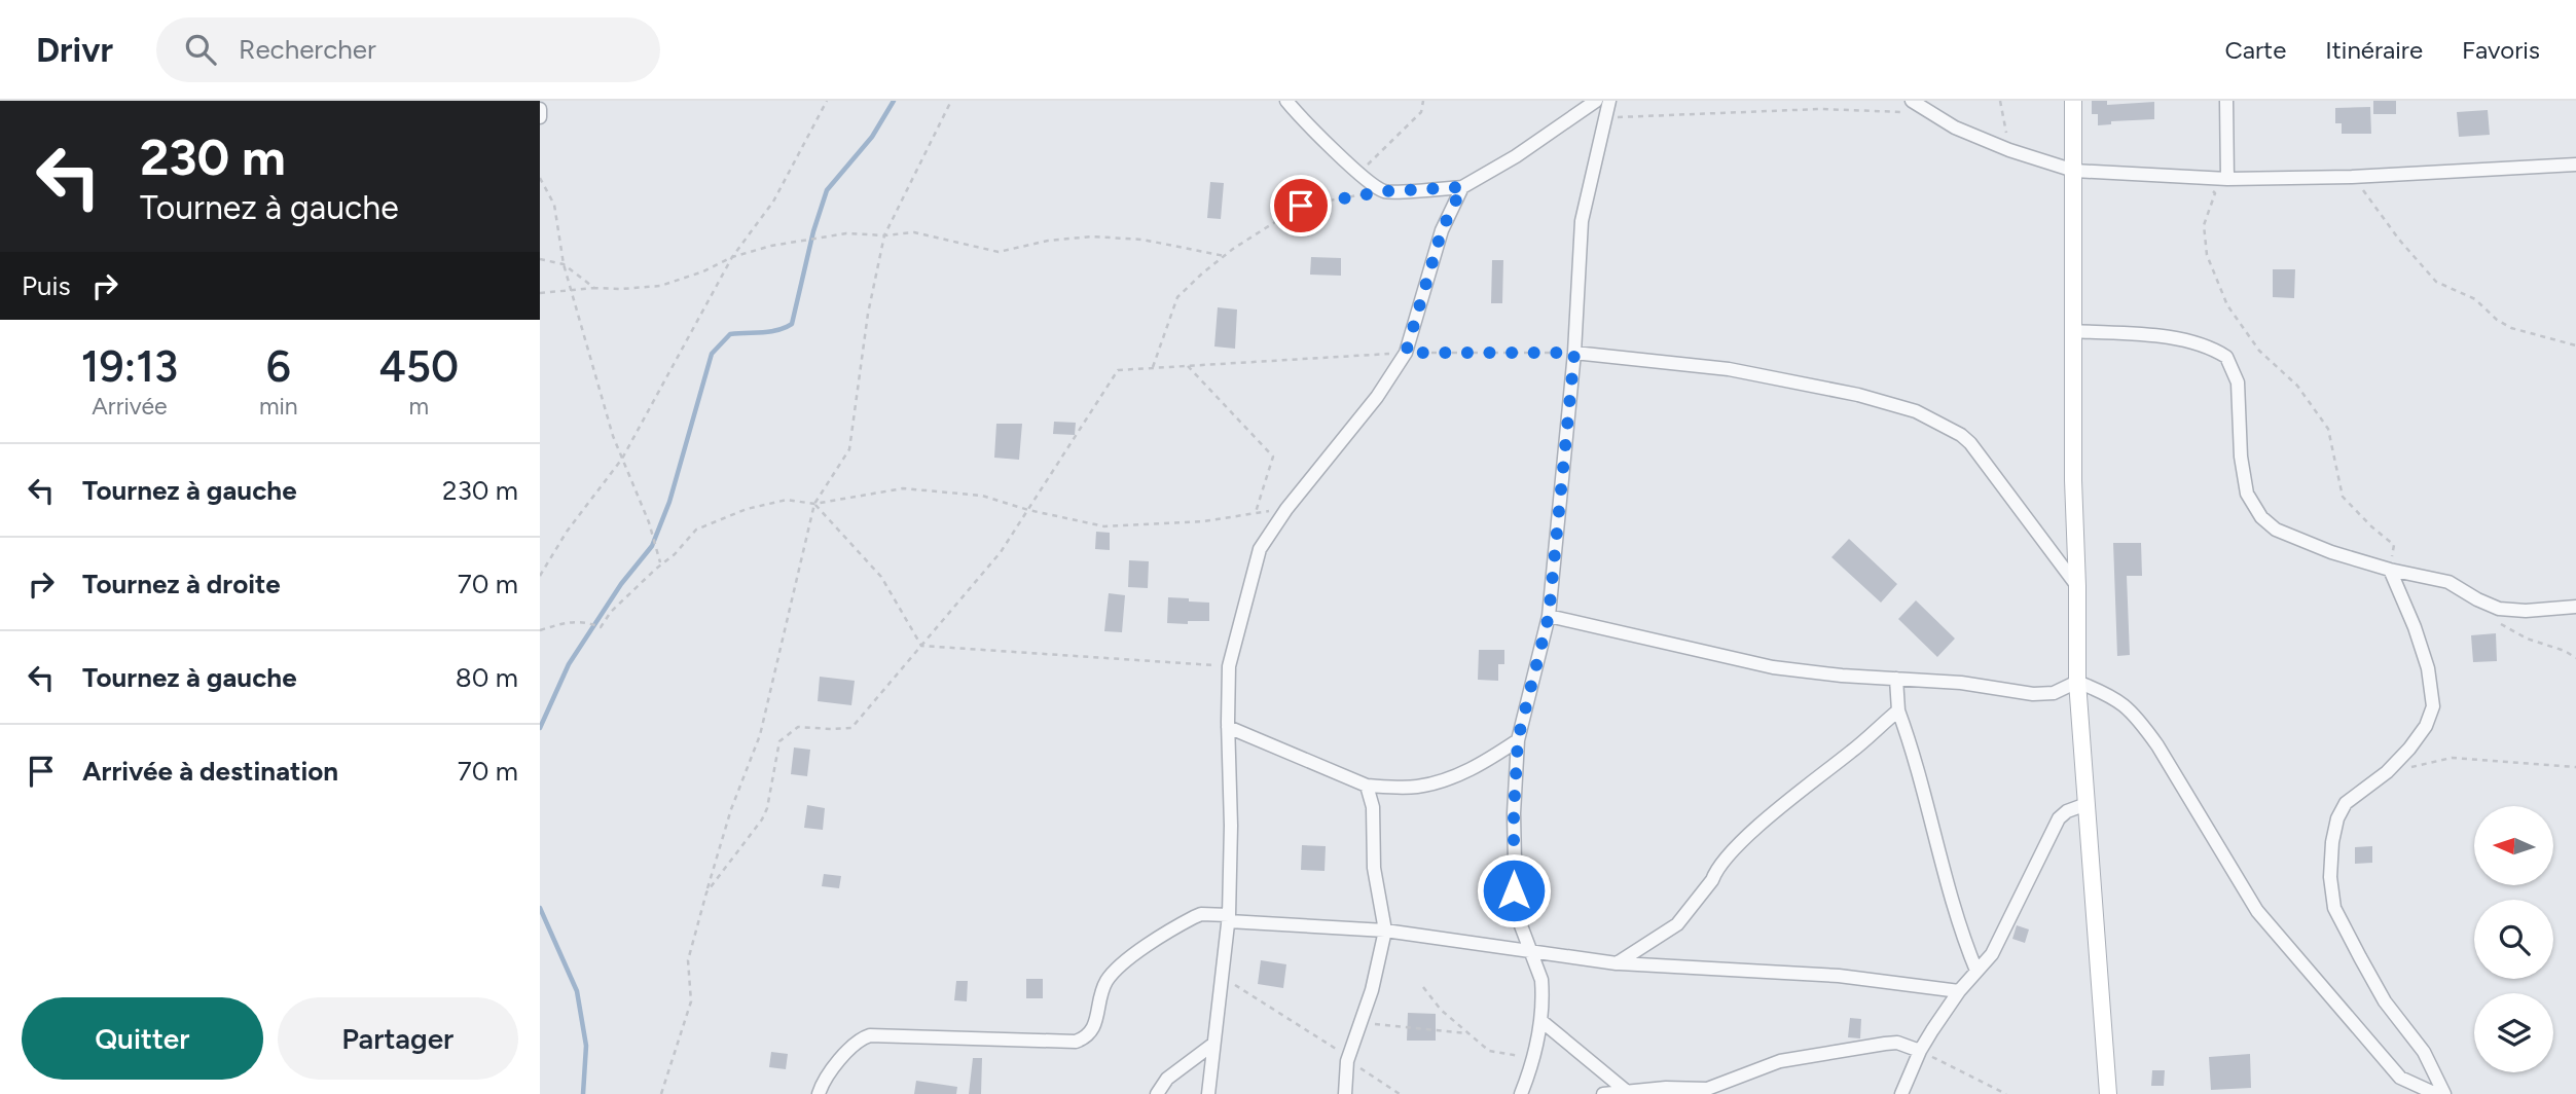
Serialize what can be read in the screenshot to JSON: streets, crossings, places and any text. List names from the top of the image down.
{
  "north": "left",
  "page": {
    "header": "Drivr",
    "search": "Rechercher",
    "nav": ["Carte", "Itinéraire", "Favoris"],
    "turn": ["230 m", "Tournez à gauche"],
    "then": "Puis",
    "eta": [
      "19:13",
      "Arrivée",
      "6",
      "min",
      "450",
      "m"
    ],
    "list": [
      {
        "name": "Tournez à gauche",
        "value": "230 m"
      },
      {
        "name": "Tournez à droite",
        "value": "70 m"
      },
      {
        "name": "Tournez à gauche",
        "value": "80 m"
      },
      {
        "name": "Arrivée à destination",
        "value": "70 m"
      }
    ],
    "buttons": ["Quitter", "Partager"]
  }
}
